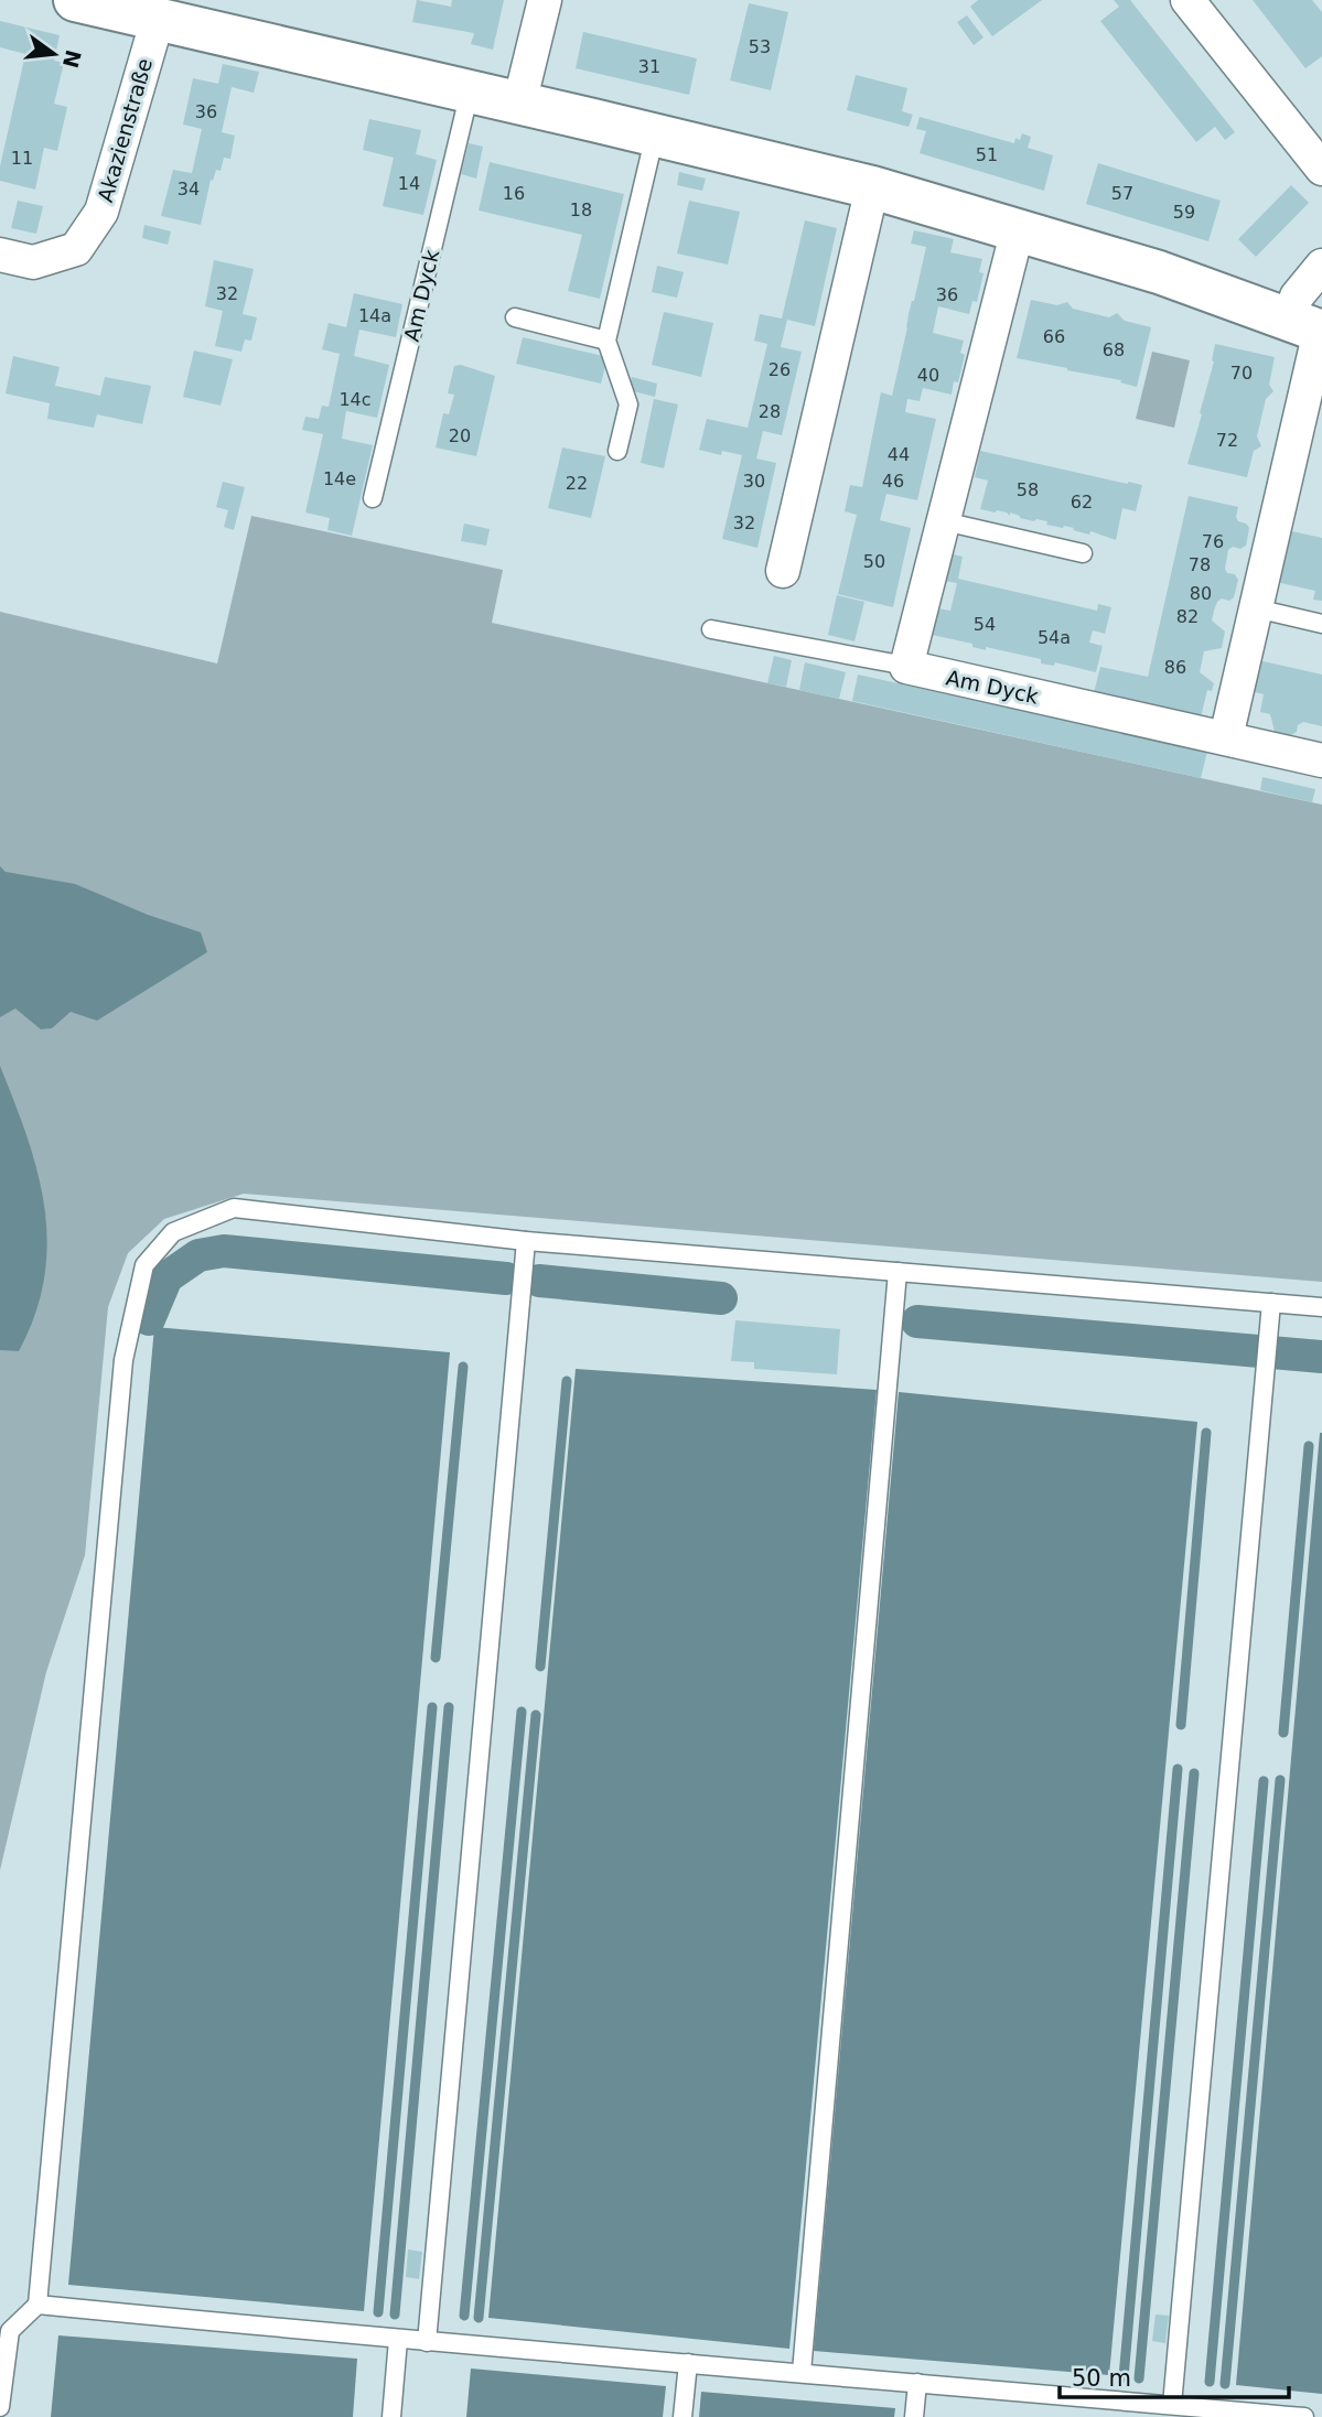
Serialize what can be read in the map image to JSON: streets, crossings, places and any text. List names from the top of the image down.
{
  "streets": {
    "street": ["Akazienstraße", "Am Dyck"]
  },
  "house_numbers": [
    "53",
    "31",
    "36",
    "51",
    "11",
    "14",
    "34",
    "16",
    "57",
    "18",
    "59",
    "32",
    "36",
    "14a",
    "66",
    "68",
    "26",
    "70",
    "40",
    "14c",
    "28",
    "20",
    "72",
    "44",
    "14e",
    "30",
    "46",
    "22",
    "58",
    "62",
    "32",
    "76",
    "50",
    "78",
    "80",
    "82",
    "54",
    "54a",
    "86"
  ],
  "scale_bar": "50 m",
  "north": "right"
}
